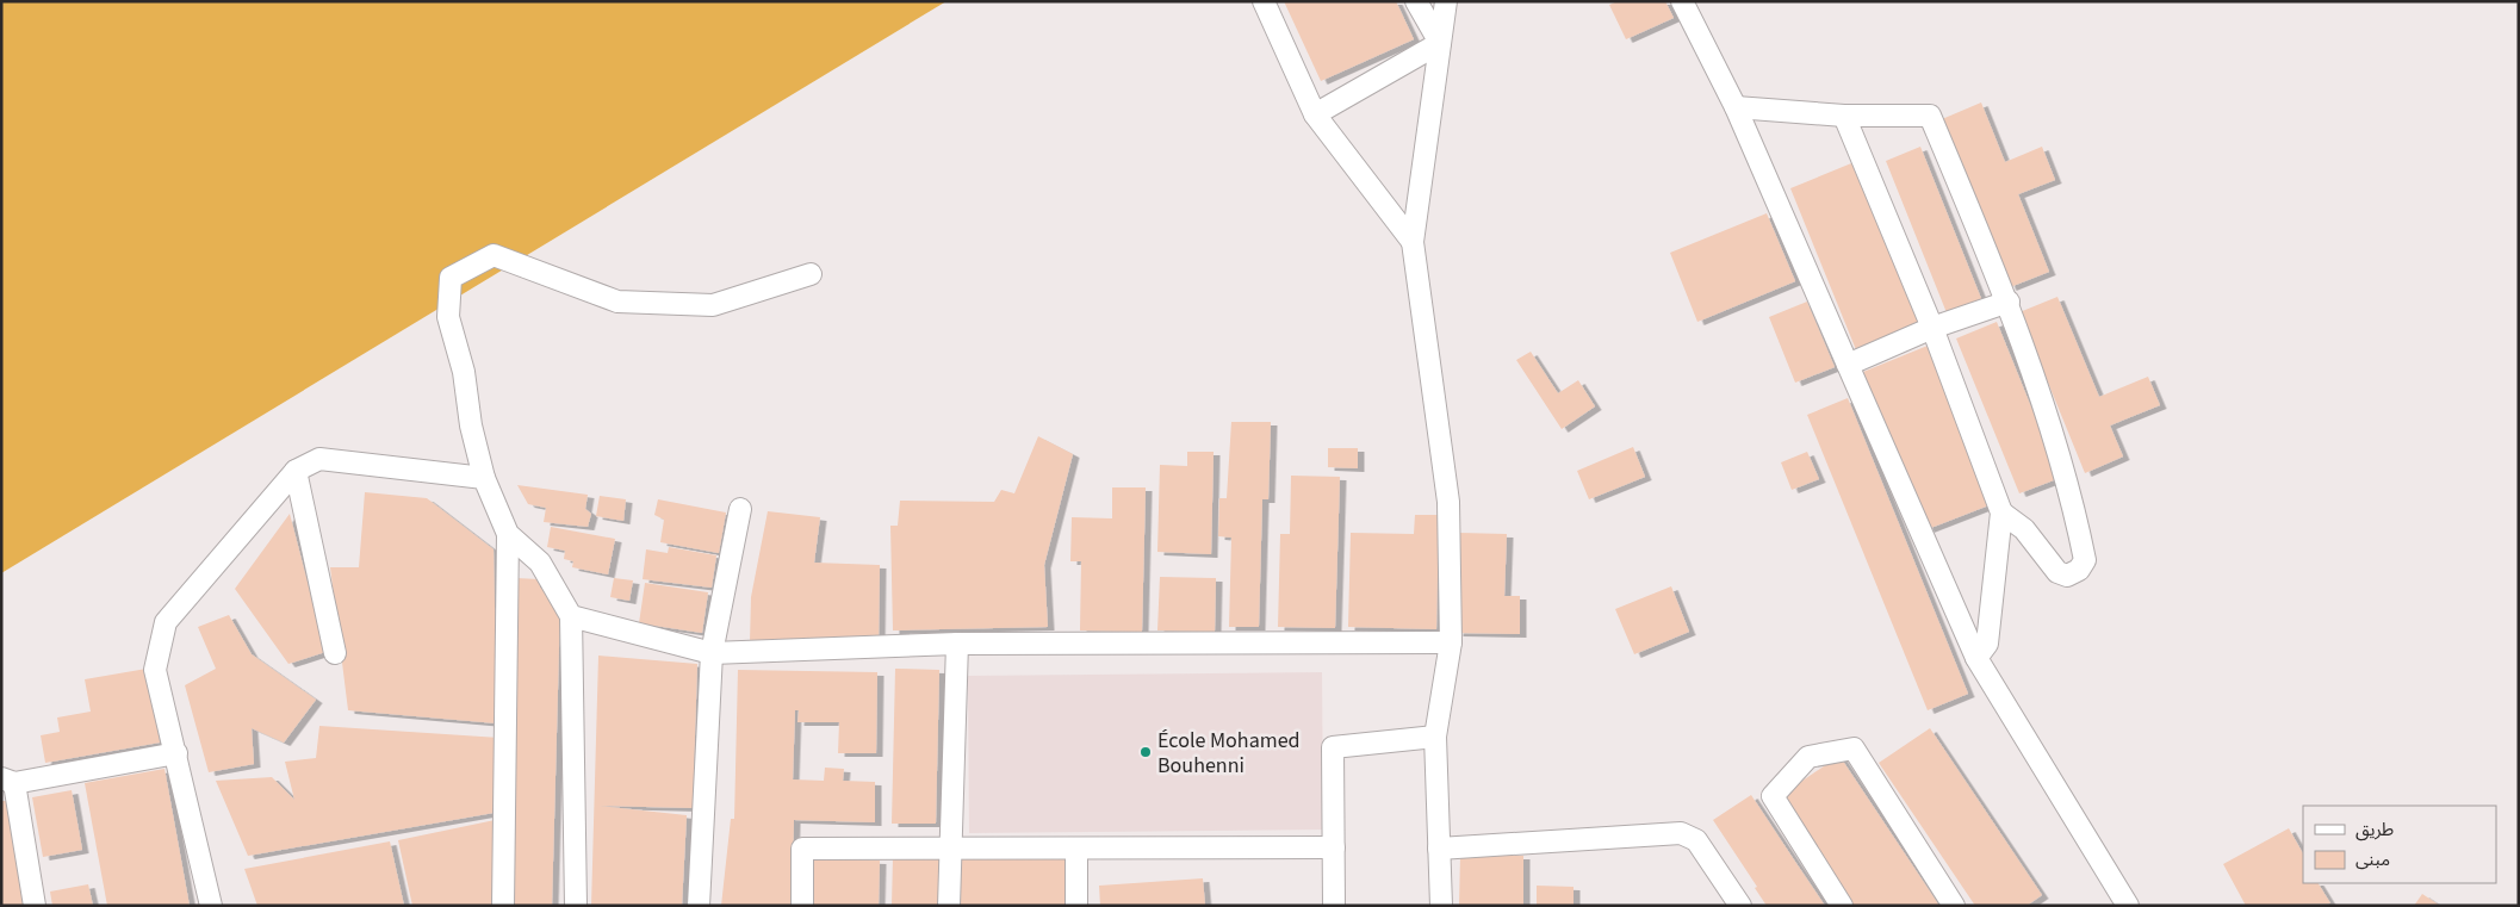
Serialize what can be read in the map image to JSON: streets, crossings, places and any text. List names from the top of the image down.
{
  "places": ["École Mohamed Bouhenni"],
  "legend": ["طريق", "مبنى"]
}
